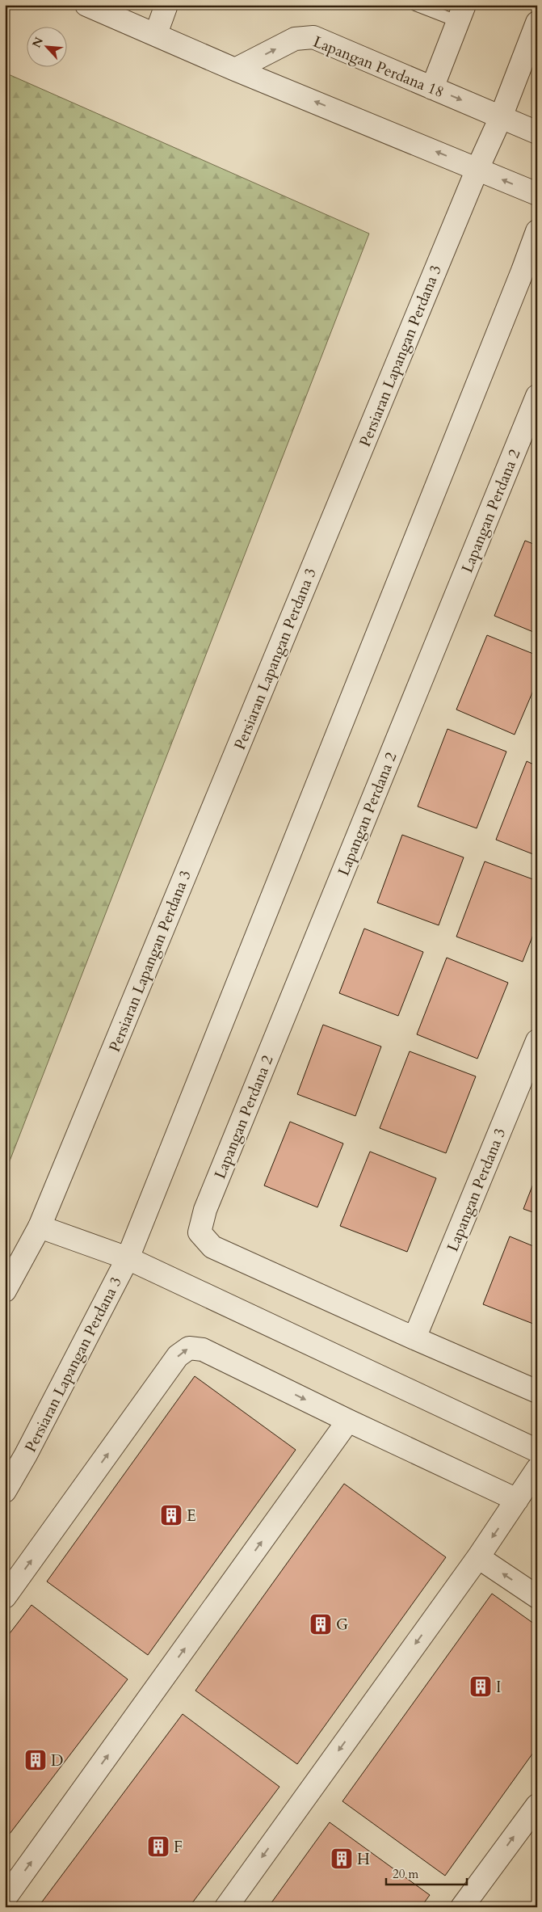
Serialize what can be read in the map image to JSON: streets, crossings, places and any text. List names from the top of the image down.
{
  "streets": {
    "street": [
      "Lapangan Perdana 18",
      "Persiaran Lapangan Perdana 3",
      "Lapangan Perdana 2",
      "Lapangan Perdana 3"
    ]
  },
  "crossings": [
    ["Lapangan Perdana 18", "Persiaran Lapangan Perdana 3"],
    ["Lapangan Perdana 2", "Lapangan Perdana 3"]
  ],
  "places": {
    "building": [
      "E",
      "G",
      "I",
      "D",
      "F",
      "H"
    ]
  },
  "scale_bar": "20 m",
  "north": "top left"
}
